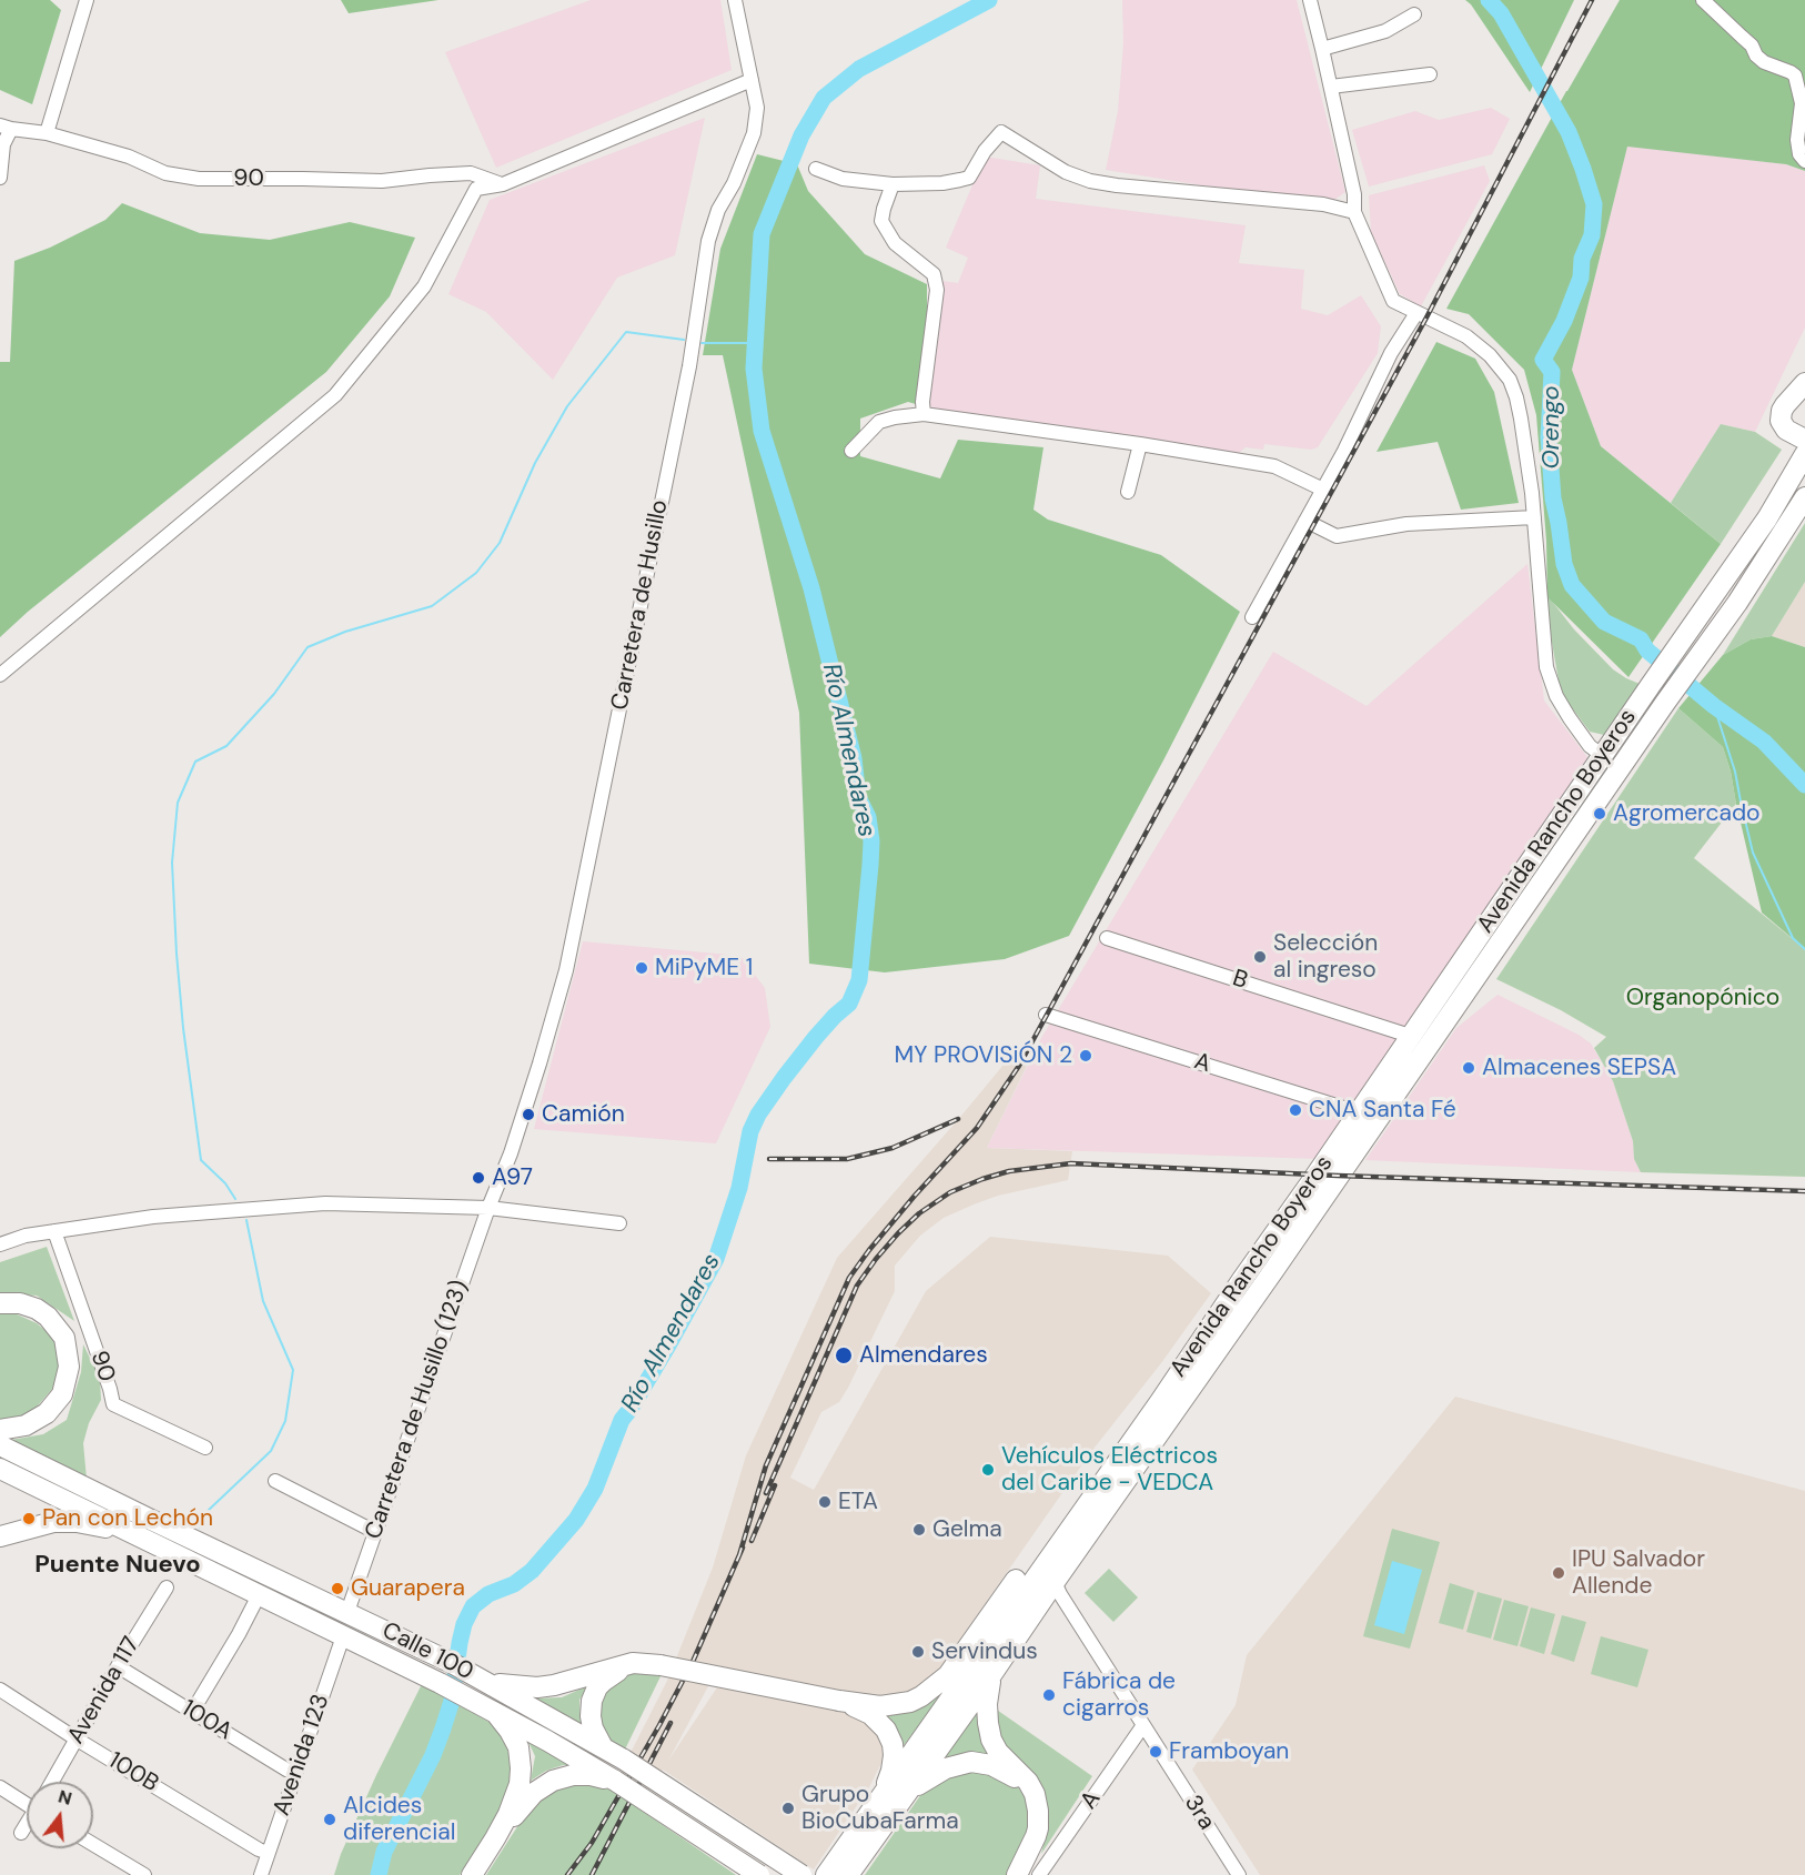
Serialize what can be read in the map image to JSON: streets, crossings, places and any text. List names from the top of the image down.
{
  "streets": {
    "highway": ["Avenida Rancho Boyeros", "Calle 100"],
    "street": [
      "90",
      "Carretera de Husillo",
      "B",
      "A",
      "Carretera de Husillo (123)",
      "Avenida 117",
      "100A",
      "Avenida 123",
      "100B",
      "3ra"
    ]
  },
  "crossings": [
    ["Carretera de Husillo", "Carretera de Husillo (123)"],
    ["Avenida Rancho Boyeros", "B"],
    ["Avenida Rancho Boyeros", "A"],
    ["Avenida Rancho Boyeros", "3ra"],
    ["A", "3ra"],
    ["Carretera de Husillo (123)", "Calle 100"],
    ["Calle 100", "Avenida 123"],
    ["Avenida 117", "100A"],
    ["Avenida 117", "100B"],
    ["100A", "Avenida 123"],
    ["Avenida 123", "100B"]
  ],
  "districts": ["Puente Nuevo"],
  "water": ["Orengo", "Río Almendares"],
  "parks": ["Organopónico"],
  "places": [
    "Agromercado",
    "Selección al ingreso",
    "MiPyME 1",
    "MY PROVISiÓN 2",
    "Almacenes SEPSA",
    "CNA Santa Fé",
    "Camión",
    "A97",
    "Almendares",
    "Vehículos Eléctricos del Caribe - VEDCA",
    "ETA",
    "Pan con Lechón",
    "Gelma",
    "IPU Salvador Allende",
    "Guarapera",
    "Servindus",
    "Fábrica de cigarros",
    "Framboyan",
    "Grupo BioCubaFarma",
    "Alcides diferencial"
  ],
  "north": "top"
}
